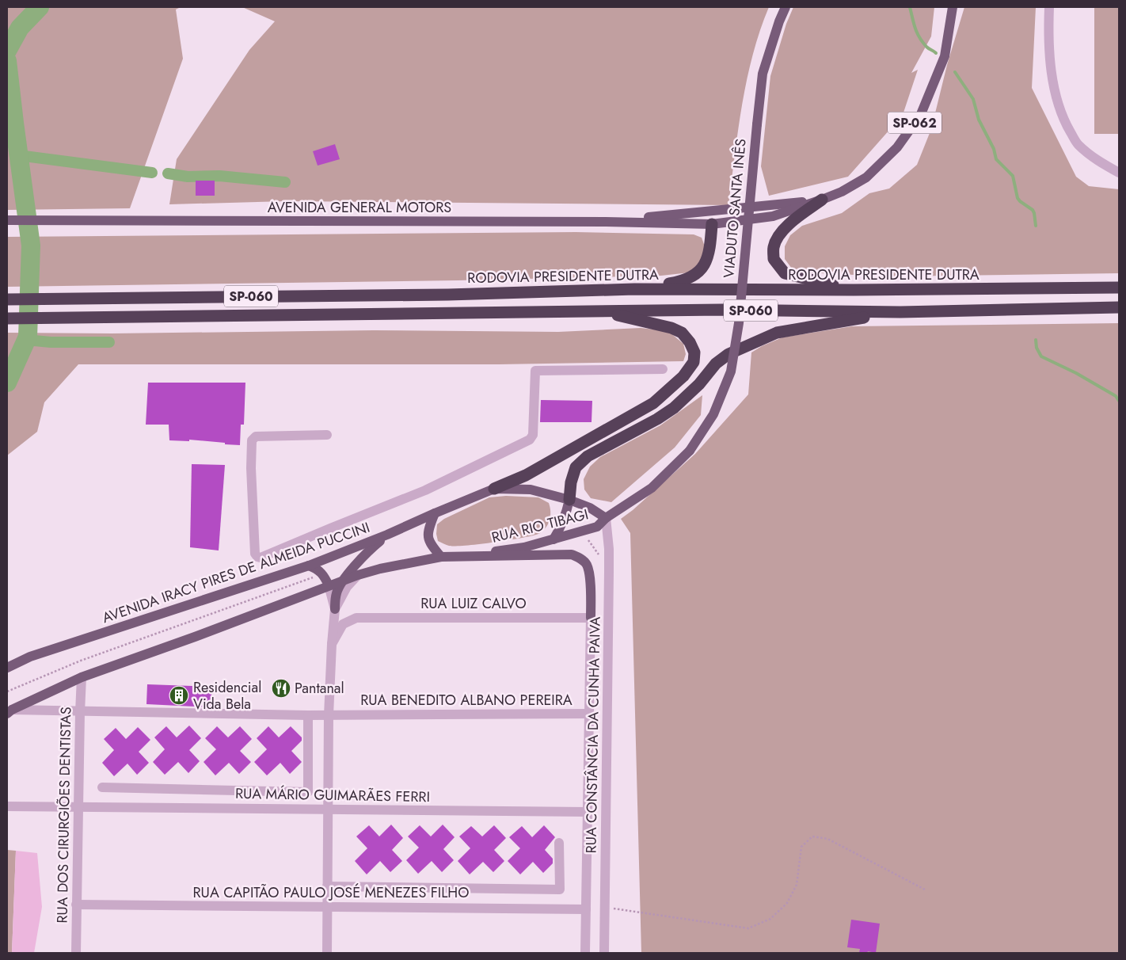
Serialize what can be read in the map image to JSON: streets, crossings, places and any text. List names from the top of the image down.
{
  "streets": {
    "highway": ["RODOVIA PRESIDENTE DUTRA", "SP-060"],
    "main road": [
      "SP-062",
      "AVENIDA GENERAL MOTORS",
      "VIADUTO SANTA INÊS",
      "RUA RIO TIBAGI",
      "AVENIDA IRACY PIRES DE ALMEIDA PUCCINI"
    ],
    "street": [
      "RUA LUIZ CALVO",
      "RUA BENEDITO ALBANO PEREIRA",
      "RUA CONSTÂNCIA DA CUNHA PAIVA",
      "RUA MÁRIO GUIMARÃES FERRI",
      "RUA DOS CIRURGIÕES DENTISTAS",
      "RUA CAPITÃO PAULO JOSÉ MENEZES FILHO"
    ]
  },
  "crossings": [
    ["SP-062", "AVENIDA GENERAL MOTORS"],
    ["VIADUTO SANTA INÊS", "RUA RIO TIBAGI"],
    ["RUA RIO TIBAGI", "RUA CONSTÂNCIA DA CUNHA PAIVA"],
    ["RUA LUIZ CALVO", "RUA CONSTÂNCIA DA CUNHA PAIVA"],
    ["RUA BENEDITO ALBANO PEREIRA", "RUA CONSTÂNCIA DA CUNHA PAIVA"],
    ["RUA BENEDITO ALBANO PEREIRA", "RUA DOS CIRURGIÕES DENTISTAS"],
    ["RUA CONSTÂNCIA DA CUNHA PAIVA", "RUA MÁRIO GUIMARÃES FERRI"],
    ["RUA CONSTÂNCIA DA CUNHA PAIVA", "RUA CAPITÃO PAULO JOSÉ MENEZES FILHO"],
    ["RUA MÁRIO GUIMARÃES FERRI", "RUA DOS CIRURGIÕES DENTISTAS"],
    ["RUA DOS CIRURGIÕES DENTISTAS", "RUA CAPITÃO PAULO JOSÉ MENEZES FILHO"]
  ],
  "places": {
    "restaurant": ["Pantanal"],
    "building": ["Residencial Vida Bela"]
  }
}
